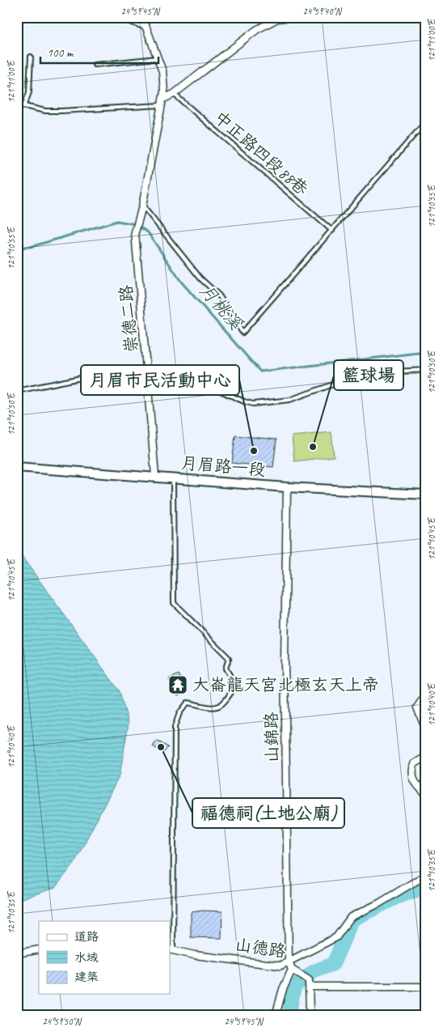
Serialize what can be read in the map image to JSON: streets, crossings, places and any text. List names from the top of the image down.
{
  "streets": {
    "street": [
      "崇德二路",
      "月眉路一段",
      "山錦路",
      "山德路"
    ],
    "lane": ["中正路四段88巷"]
  },
  "crossings": [
    ["崇德二路", "月眉路一段"],
    ["月眉路一段", "山錦路"],
    ["山錦路", "山德路"]
  ],
  "water": ["月桃溪"],
  "places": {
    "other": ["籃球場", "月眉市民活動中心", "福德祠(土地公廟)"],
    "temple": ["大崙龍天宮北極玄天上帝"]
  },
  "legend": ["道路", "水域", "建築"],
  "scale_bar": "100 m",
  "coordinates": [
    "24°59'45\"N",
    "24°59'40\"N",
    "121°11'00\"E",
    "121°10'55\"E",
    "121°10'50\"E",
    "121°10'45\"E",
    "121°10'40\"E",
    "121°10'35\"E",
    "24°59'50\"N"
  ]
}
